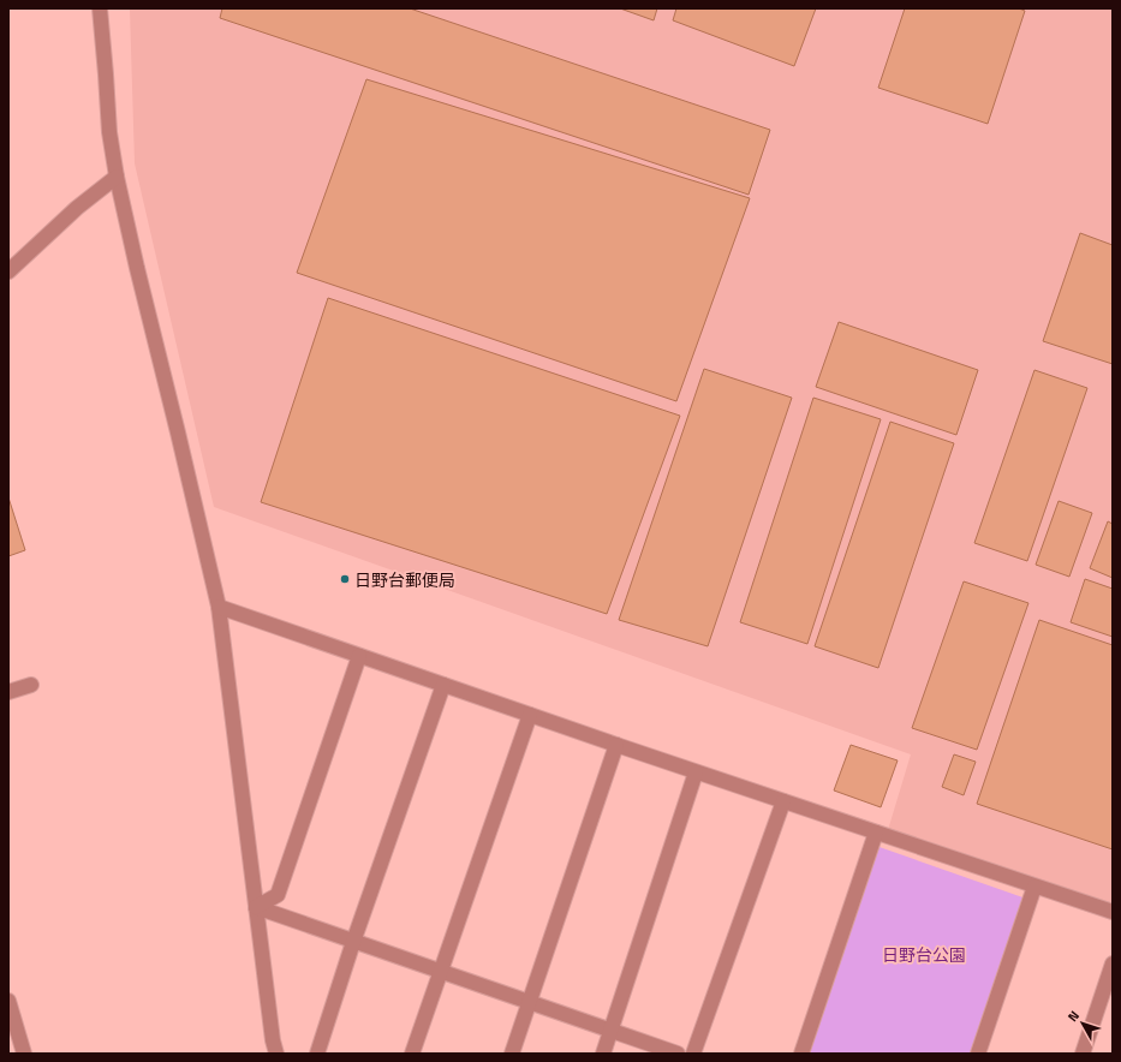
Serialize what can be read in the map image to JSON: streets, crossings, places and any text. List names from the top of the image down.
{
  "parks": ["日野台公園"],
  "places": ["日野台郵便局"],
  "north": "top left"
}
